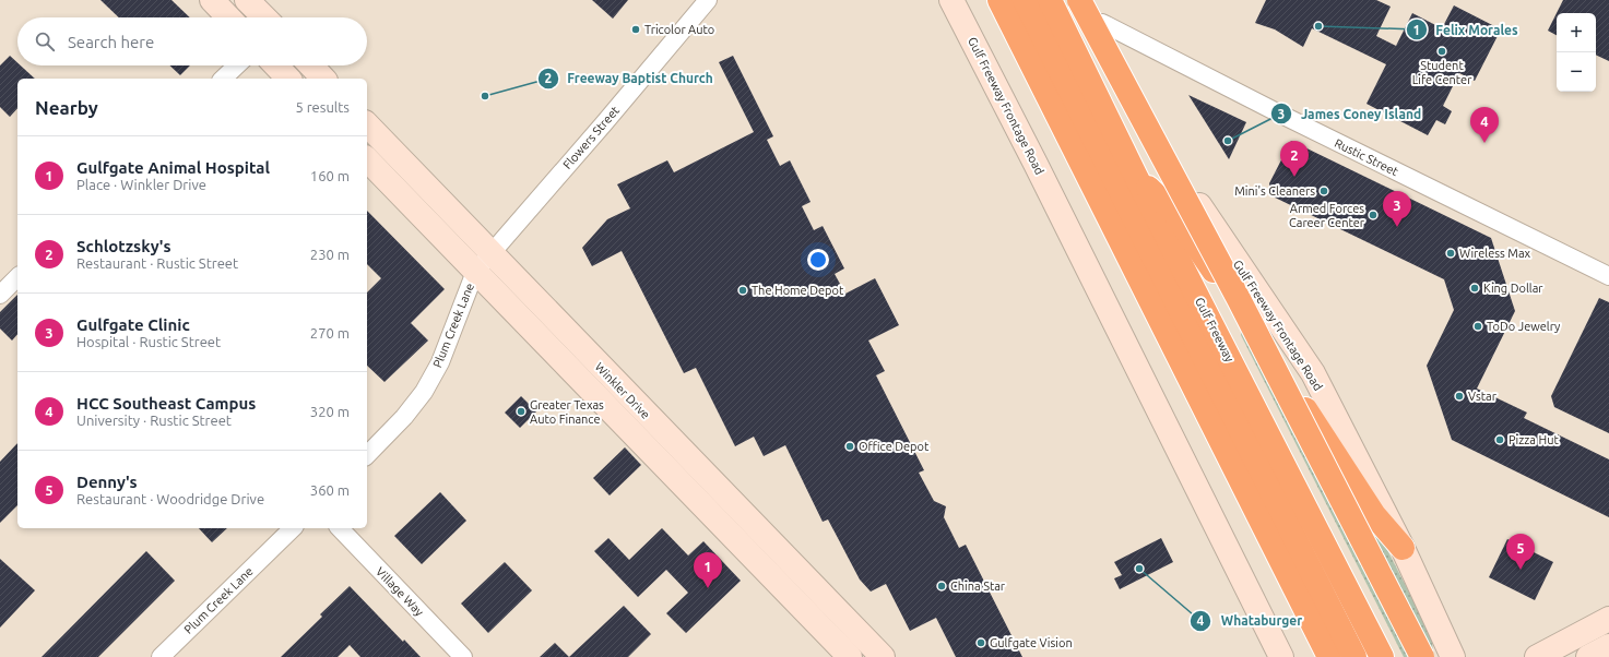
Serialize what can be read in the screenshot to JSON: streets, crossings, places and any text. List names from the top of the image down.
{
  "streets": {
    "highway": ["Gulf Freeway"],
    "main road": ["Gulf Freeway Frontage Road", "Winkler Drive"],
    "street": [
      "Flowers Street",
      "Rustic Street",
      "Plum Creek Lane",
      "Village Way"
    ]
  },
  "crossings": [
    ["Gulf Freeway Frontage Road", "Rustic Street"],
    ["Flowers Street", "Plum Creek Lane"],
    ["Flowers Street", "Winkler Drive"],
    ["Plum Creek Lane", "Winkler Drive"]
  ],
  "places": [
    "Felix Morales",
    "Tricolor Auto",
    "Student Life Center",
    "Freeway Baptist Church",
    "James Coney Island",
    "Mini's Cleaners",
    "Armed Forces Career Center",
    "Wireless Max",
    "King Dollar",
    "The Home Depot",
    "ToDo Jewelry",
    "Vstar",
    "Greater Texas Auto Finance",
    "Pizza Hut",
    "Office Depot",
    "Whataburger",
    "China Star",
    "Gulfgate Vision"
  ],
  "page": {
    "map_buttons": ["+", "−"],
    "search": "Search here",
    "heading": ["Nearby", "5 results"],
    "pins": [
      "4",
      "2",
      "3",
      "5",
      "1"
    ],
    "list": [
      {
        "mark": "1",
        "name": "Gulfgate Animal Hospital",
        "note": "Place · Winkler Drive",
        "value": "160 m"
      },
      {
        "mark": "2",
        "name": "Schlotzsky's",
        "note": "Restaurant · Rustic Street",
        "value": "230 m"
      },
      {
        "mark": "3",
        "name": "Gulfgate Clinic",
        "note": "Hospital · Rustic Street",
        "value": "270 m"
      },
      {
        "mark": "4",
        "name": "HCC Southeast Campus",
        "note": "University · Rustic Street",
        "value": "320 m"
      },
      {
        "mark": "5",
        "name": "Denny's",
        "note": "Restaurant · Woodridge Drive",
        "value": "360 m"
      }
    ]
  }
}
